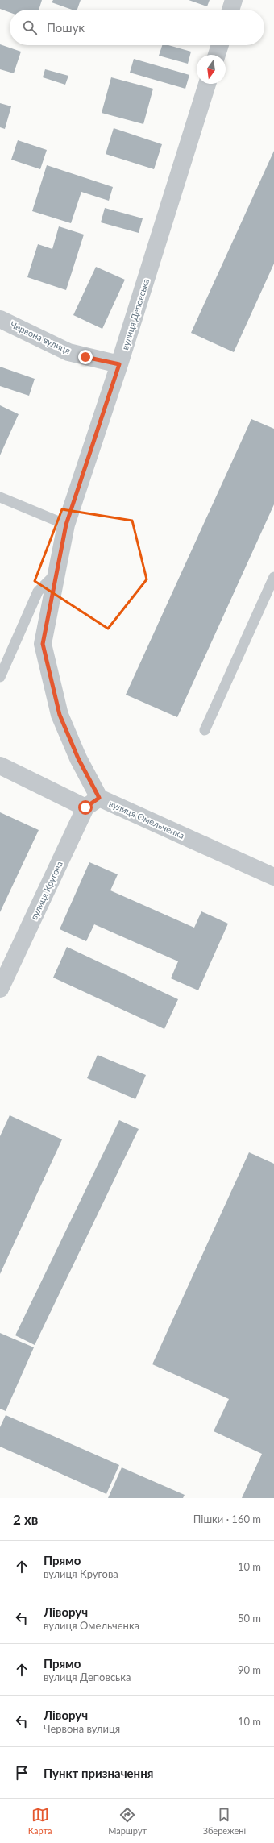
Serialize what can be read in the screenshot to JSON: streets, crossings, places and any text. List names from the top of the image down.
{
  "streets": {
    "street": [
      "вулиця Деповська",
      "Червона вулиця",
      "вулиця Омельченка",
      "вулиця Кругова"
    ]
  },
  "crossings": [
    ["вулиця Деповська", "Червона вулиця"],
    ["вулиця Деповська", "вулиця Омельченка"],
    ["вулиця Омельченка", "вулиця Кругова"]
  ],
  "north": "bottom",
  "page": {
    "search": "Пошук",
    "heading": ["2 хв", "Пішки · 160 m"],
    "list": [
      ["Прямо", "вулиця Кругова", "10 m"],
      ["Ліворуч", "вулиця Омельченка", "50 m"],
      ["Прямо", "вулиця Деповська", "90 m"],
      ["Ліворуч", "Червона вулиця", "10 m"],
      "Пункт призначення"
    ],
    "nav": ["Карта", "Маршрут", "Збережені"]
  }
}
